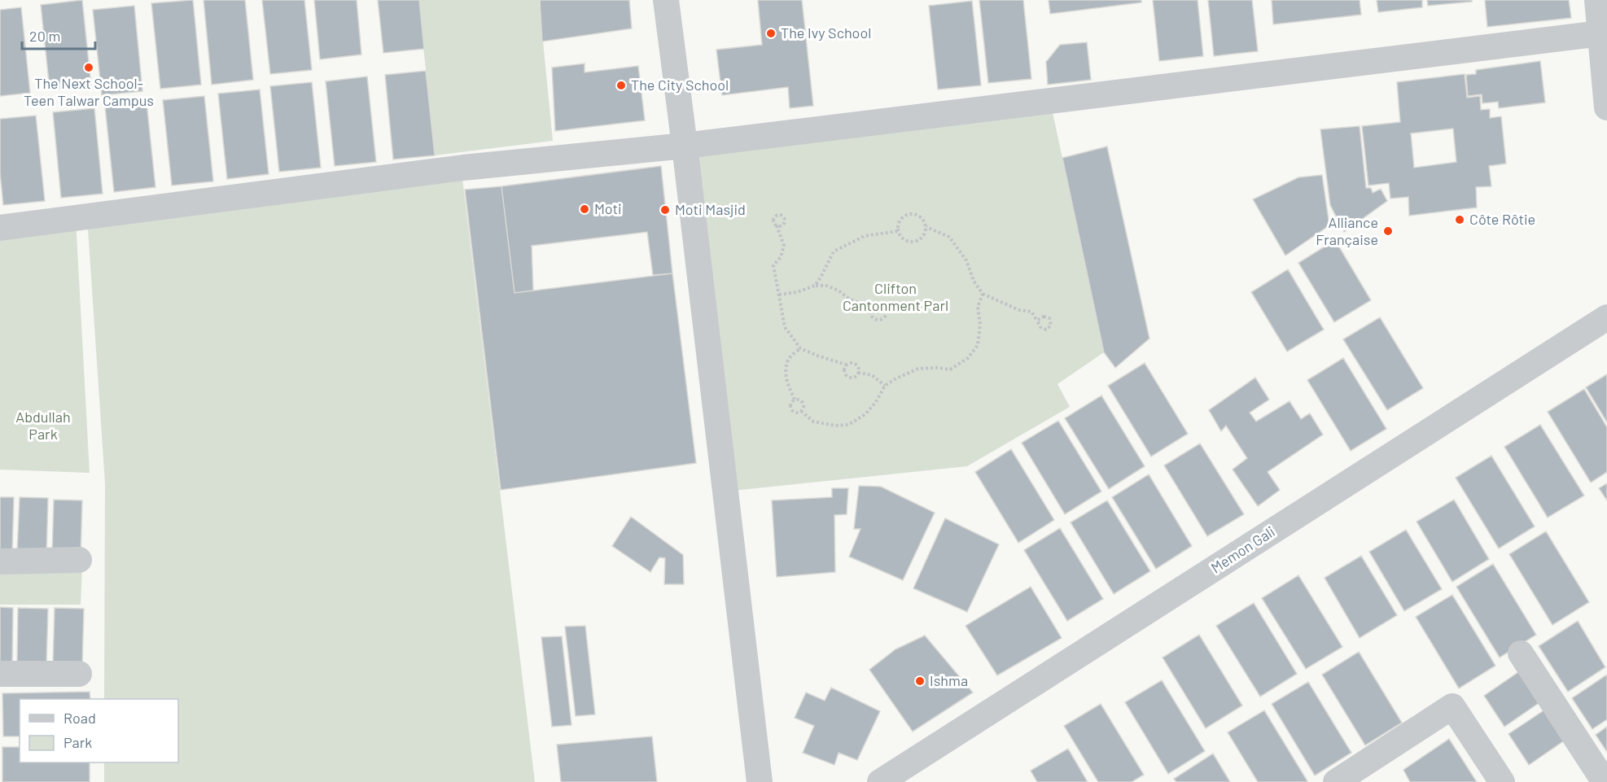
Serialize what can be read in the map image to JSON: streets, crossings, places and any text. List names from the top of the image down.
{
  "streets": {
    "street": ["Memon Gali"]
  },
  "parks": ["Clifton Cantonment Parl", "Abdullah Park"],
  "places": [
    "The Ivy School",
    "The Next School- Teen Talwar Campus",
    "The City School",
    "Moti",
    "Moti Masjid",
    "Côte Rôtie",
    "Alliance Française",
    "Ishma"
  ],
  "legend": ["Road", "Park"],
  "scale_bar": "20 m"
}
